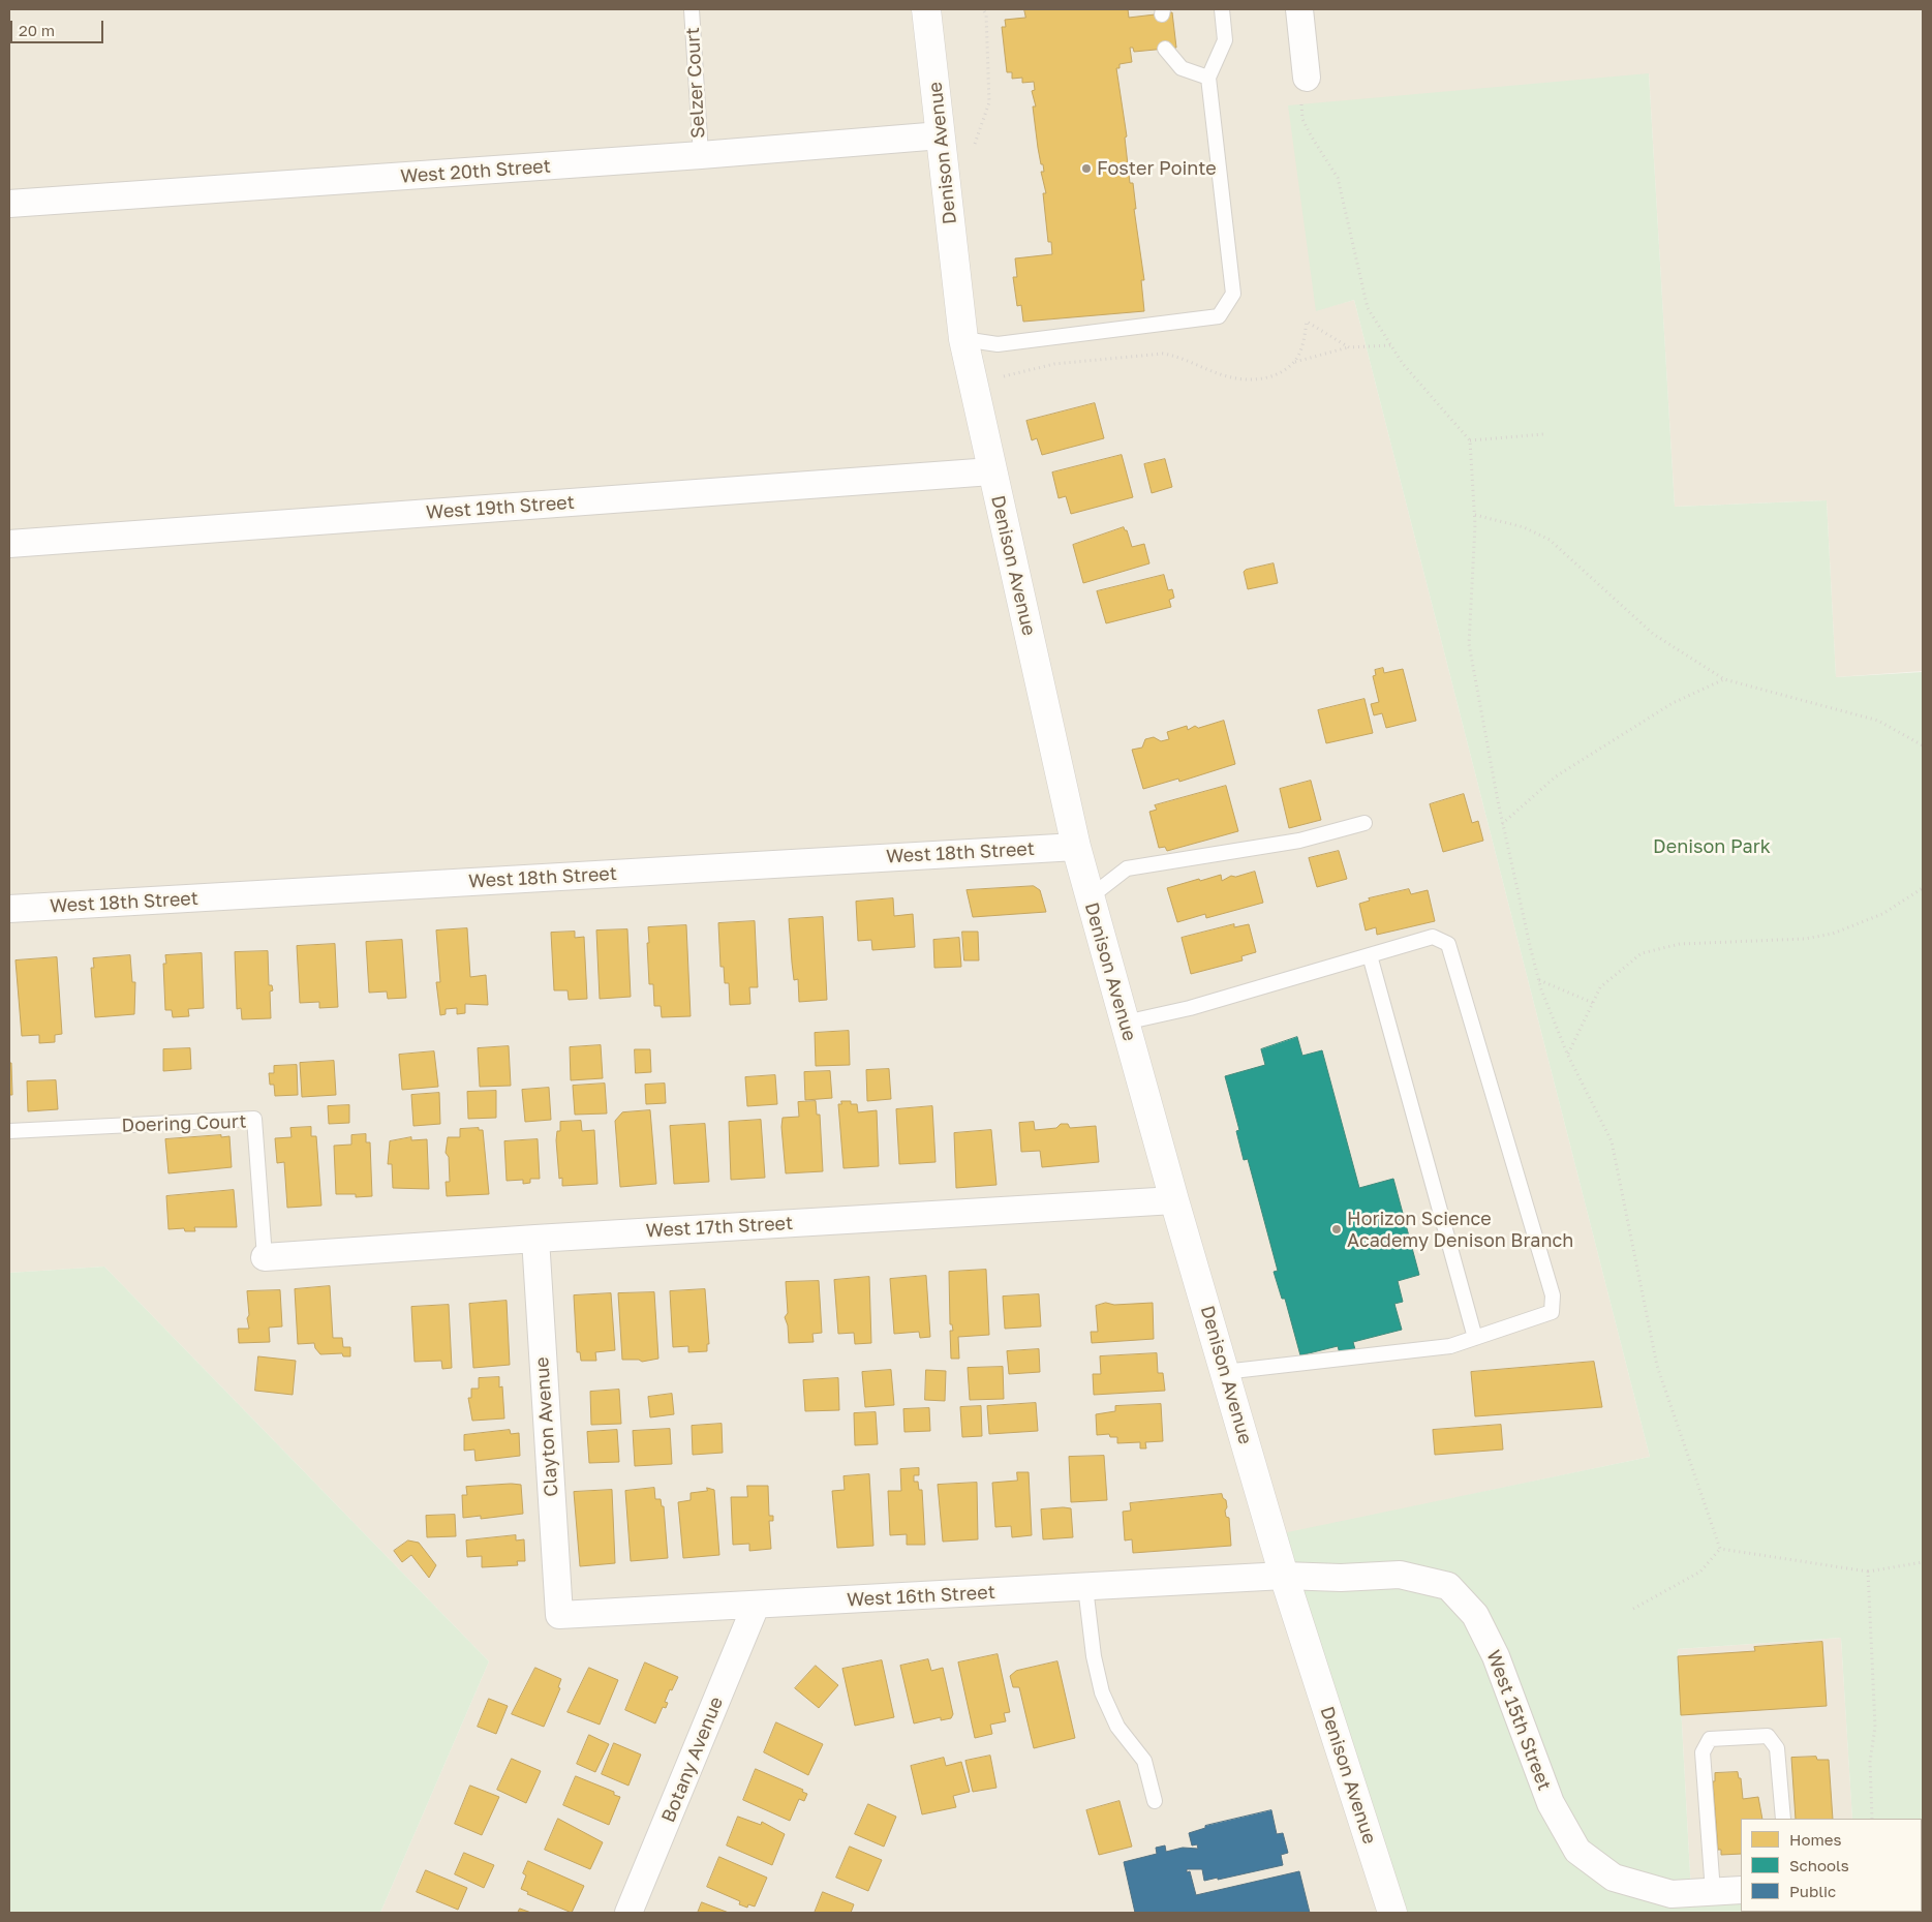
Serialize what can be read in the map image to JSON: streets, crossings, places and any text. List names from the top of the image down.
{
  "streets": {
    "main road": ["Denison Avenue"],
    "street": [
      "West 20th Street",
      "West 19th Street",
      "West 18th Street",
      "West 17th Street",
      "Clayton Avenue",
      "West 16th Street",
      "West 15th Street",
      "Botany Avenue"
    ],
    "lane": ["Selzer Court", "Doering Court"]
  },
  "crossings": [
    ["Selzer Court", "West 20th Street"],
    ["Denison Avenue", "West 20th Street"],
    ["Denison Avenue", "West 19th Street"],
    ["Denison Avenue", "West 18th Street"],
    ["Denison Avenue", "West 17th Street"],
    ["Denison Avenue", "West 16th Street"],
    ["Denison Avenue", "West 15th Street"],
    ["Doering Court", "West 17th Street"],
    ["West 17th Street", "Clayton Avenue"],
    ["Clayton Avenue", "West 16th Street"],
    ["West 16th Street", "West 15th Street"],
    ["West 16th Street", "Botany Avenue"]
  ],
  "parks": ["Denison Park"],
  "places": ["Foster Pointe", "Horizon Science Academy Denison Branch"],
  "legend": ["Homes", "Schools", "Public"],
  "scale_bar": "20 m"
}
